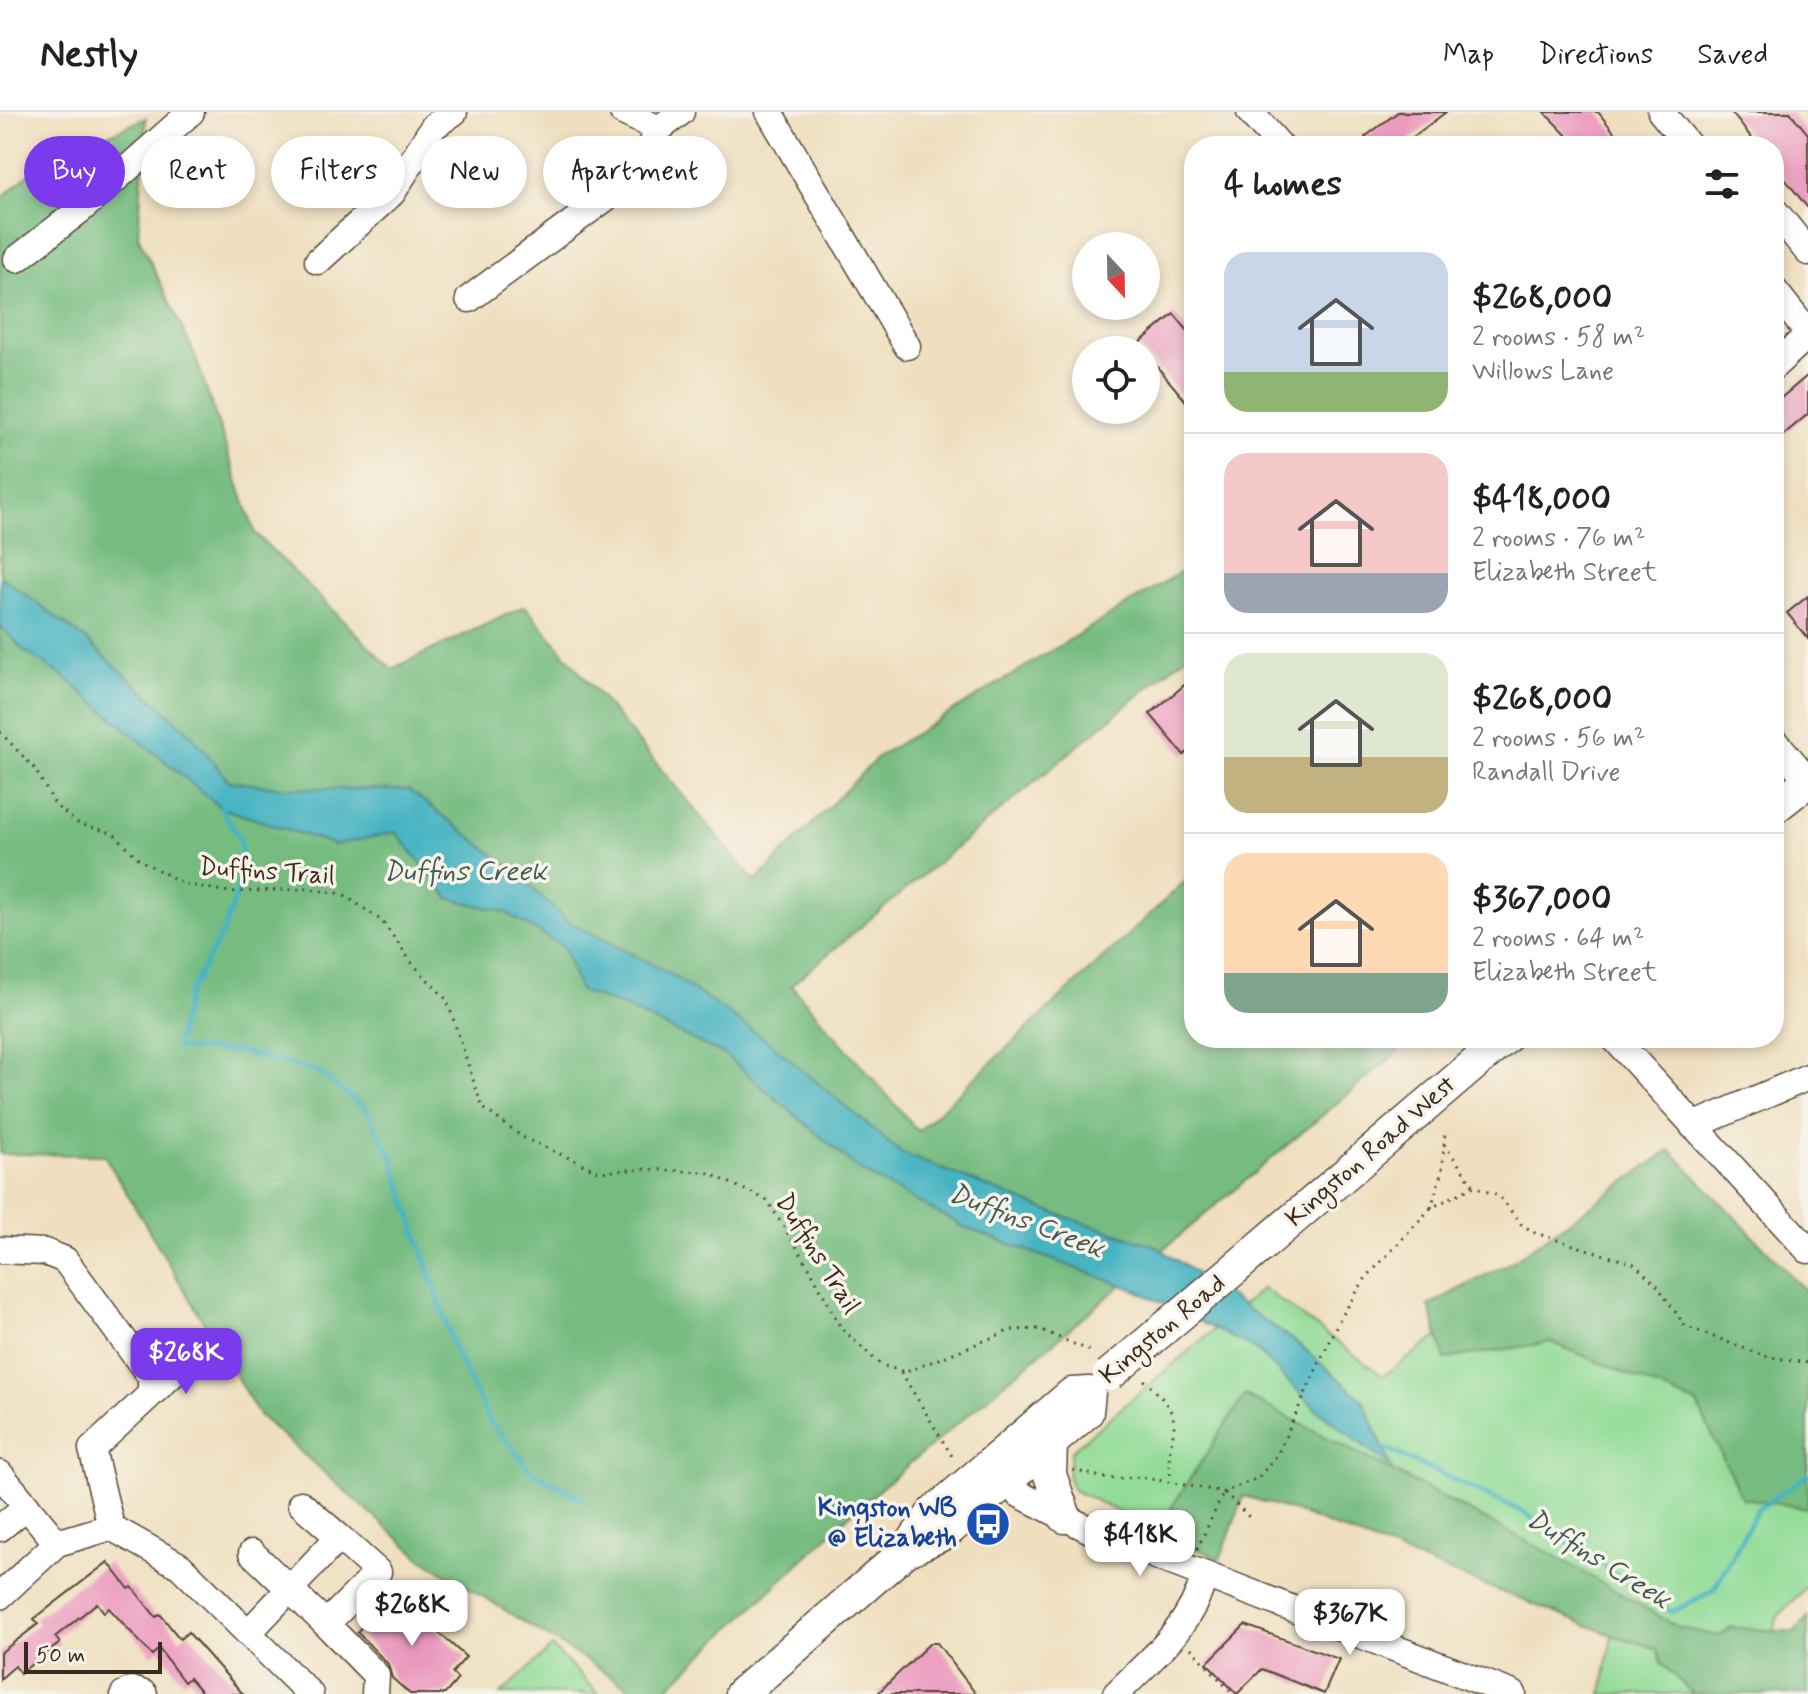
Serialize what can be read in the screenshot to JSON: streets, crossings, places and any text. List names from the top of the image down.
{
  "streets": {
    "main road": ["Kingston Road West", "Kingston Road"],
    "path": ["Duffins Trail"]
  },
  "crossings": [
    ["Kingston Road West", "Kingston Road"]
  ],
  "water": ["Duffins Creek"],
  "places": {
    "bus stop": ["Kingston WB @ Elizabeth"]
  },
  "scale_bar": "50 m",
  "north": "bottom",
  "page": {
    "header": "Nestly",
    "nav": ["Map", "Directions", "Saved"],
    "chip": [
      "Buy",
      "Rent",
      "Filters",
      "New",
      "Apartment"
    ],
    "heading": "4 homes",
    "list": [
      {
        "name": "$268,000",
        "note": "2 rooms · 58 m² · Willows Lane"
      },
      {
        "name": "$418,000",
        "note": "2 rooms · 76 m² · Elizabeth Street"
      },
      {
        "name": "$268,000",
        "note": "2 rooms · 56 m² · Randall Drive"
      },
      {
        "name": "$367,000",
        "note": "2 rooms · 64 m² · Elizabeth Street"
      }
    ],
    "price": [
      "$268K",
      "$418K",
      "$268K",
      "$367K"
    ],
    "scale": "50 m"
  }
}
